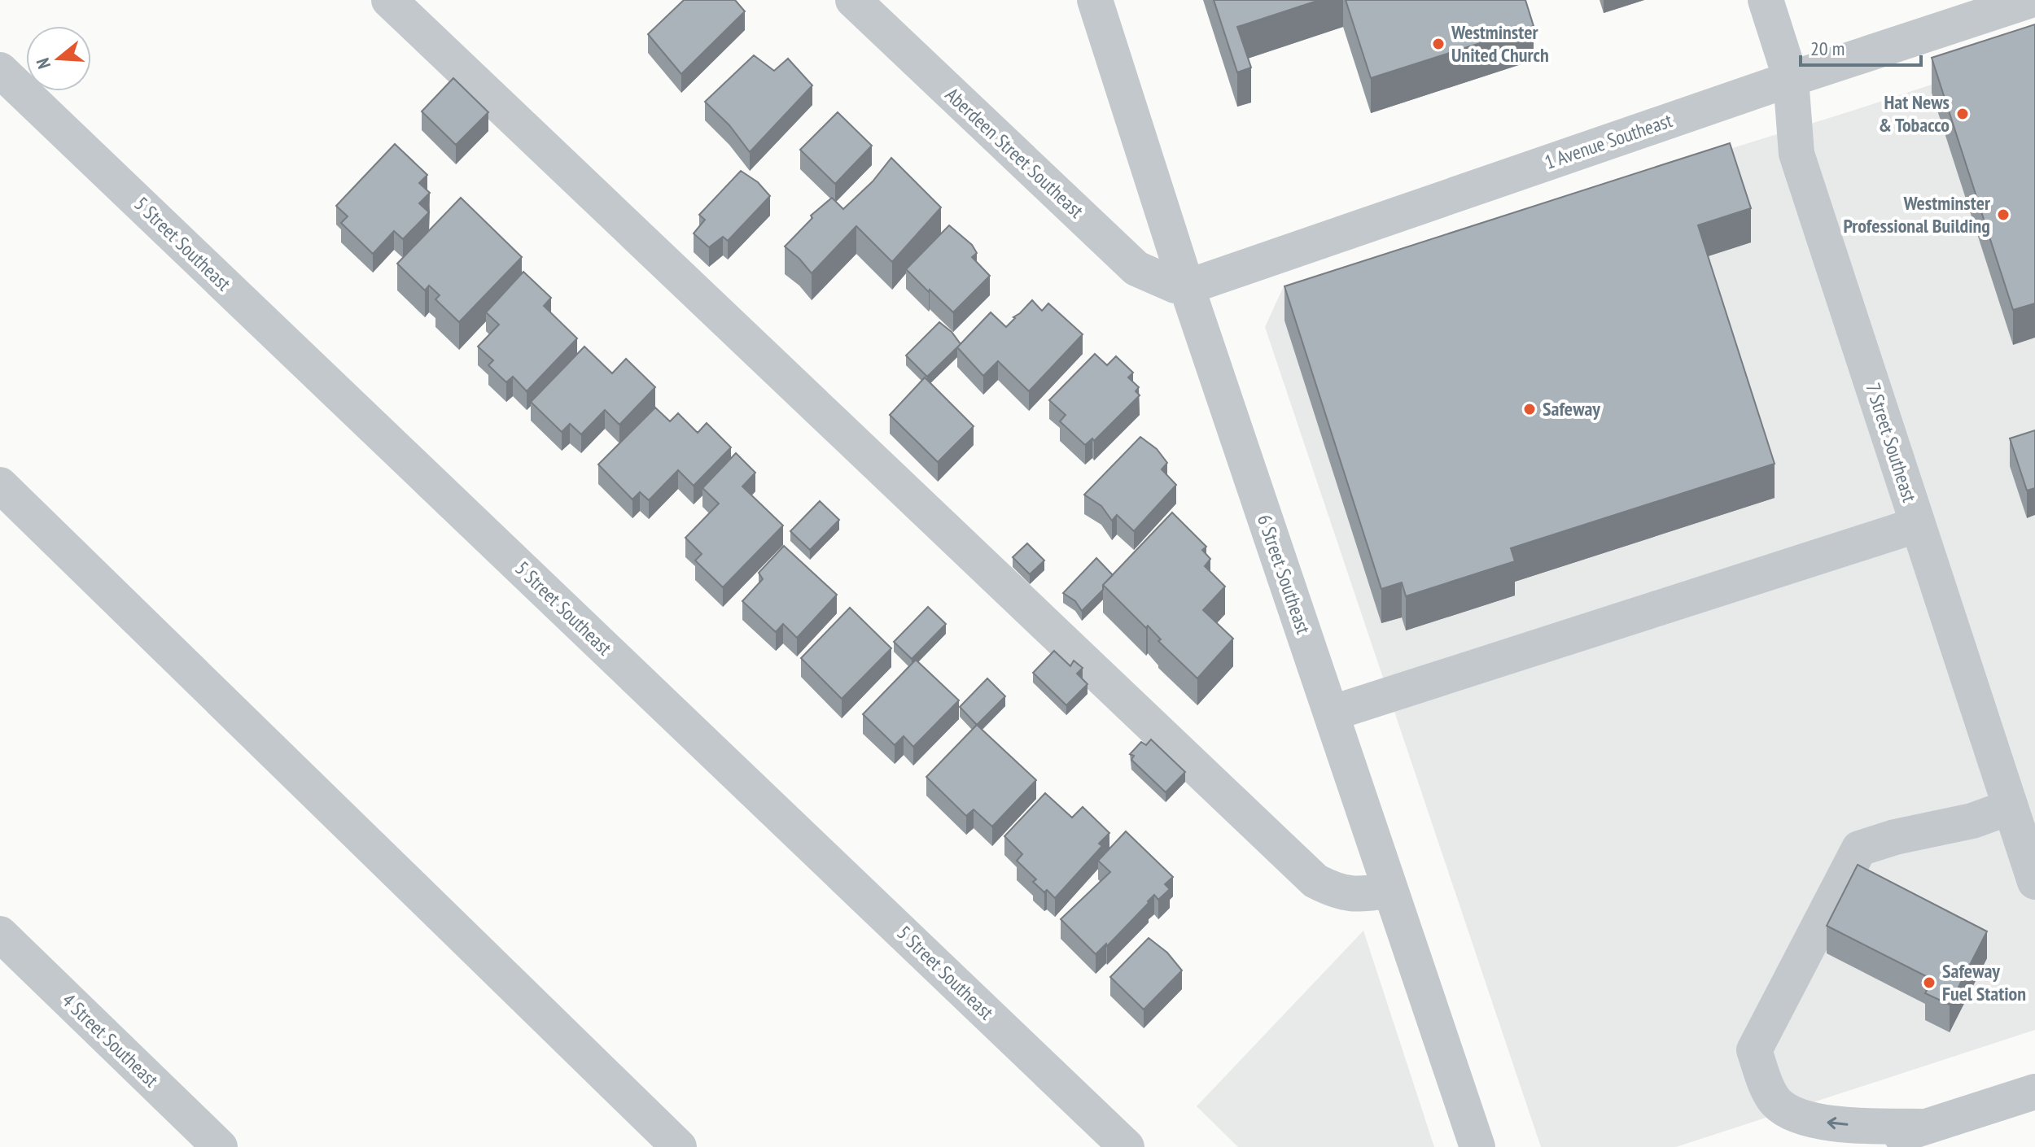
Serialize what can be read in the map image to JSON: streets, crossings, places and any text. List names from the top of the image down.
{
  "streets": {
    "street": [
      "1 Avenue Southeast",
      "Aberdeen Street Southeast",
      "5 Street Southeast",
      "7 Street Southeast",
      "6 Street Southeast",
      "4 Street Southeast"
    ]
  },
  "crossings": [
    ["1 Avenue Southeast", "Aberdeen Street Southeast"],
    ["1 Avenue Southeast", "7 Street Southeast"],
    ["1 Avenue Southeast", "6 Street Southeast"],
    ["Aberdeen Street Southeast", "6 Street Southeast"]
  ],
  "places": [
    "Westminster United Church",
    "Hat News & Tobacco",
    "Westminster Professional Building",
    "Safeway",
    "Safeway Fuel Station"
  ],
  "scale_bar": "20 m",
  "north": "left"
}
